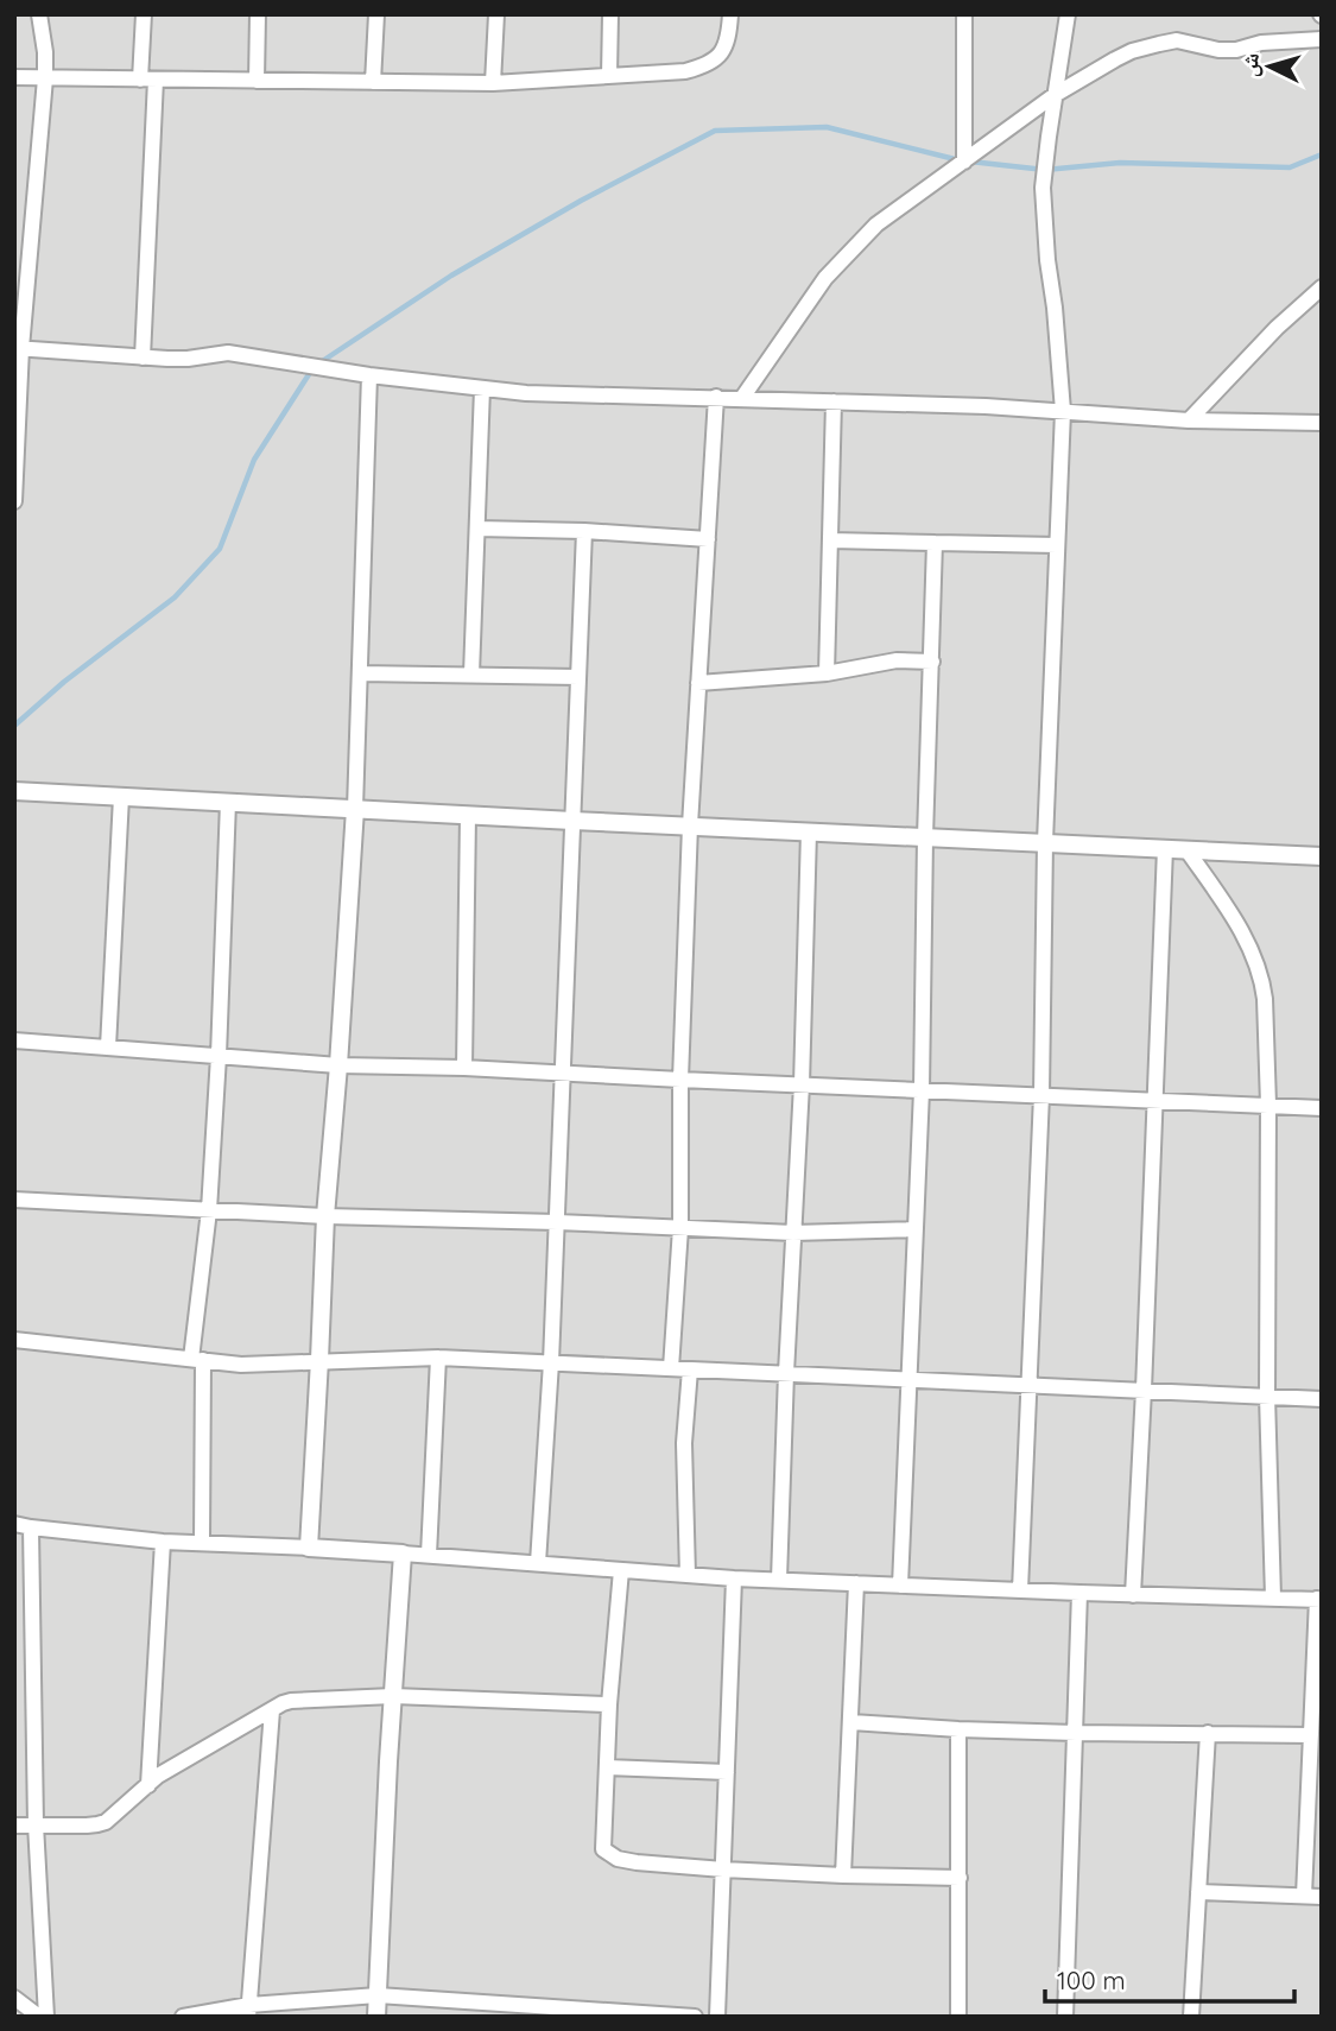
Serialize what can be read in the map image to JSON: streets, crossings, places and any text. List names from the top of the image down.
{
  "scale_bar": "100 m",
  "north": "left"
}
